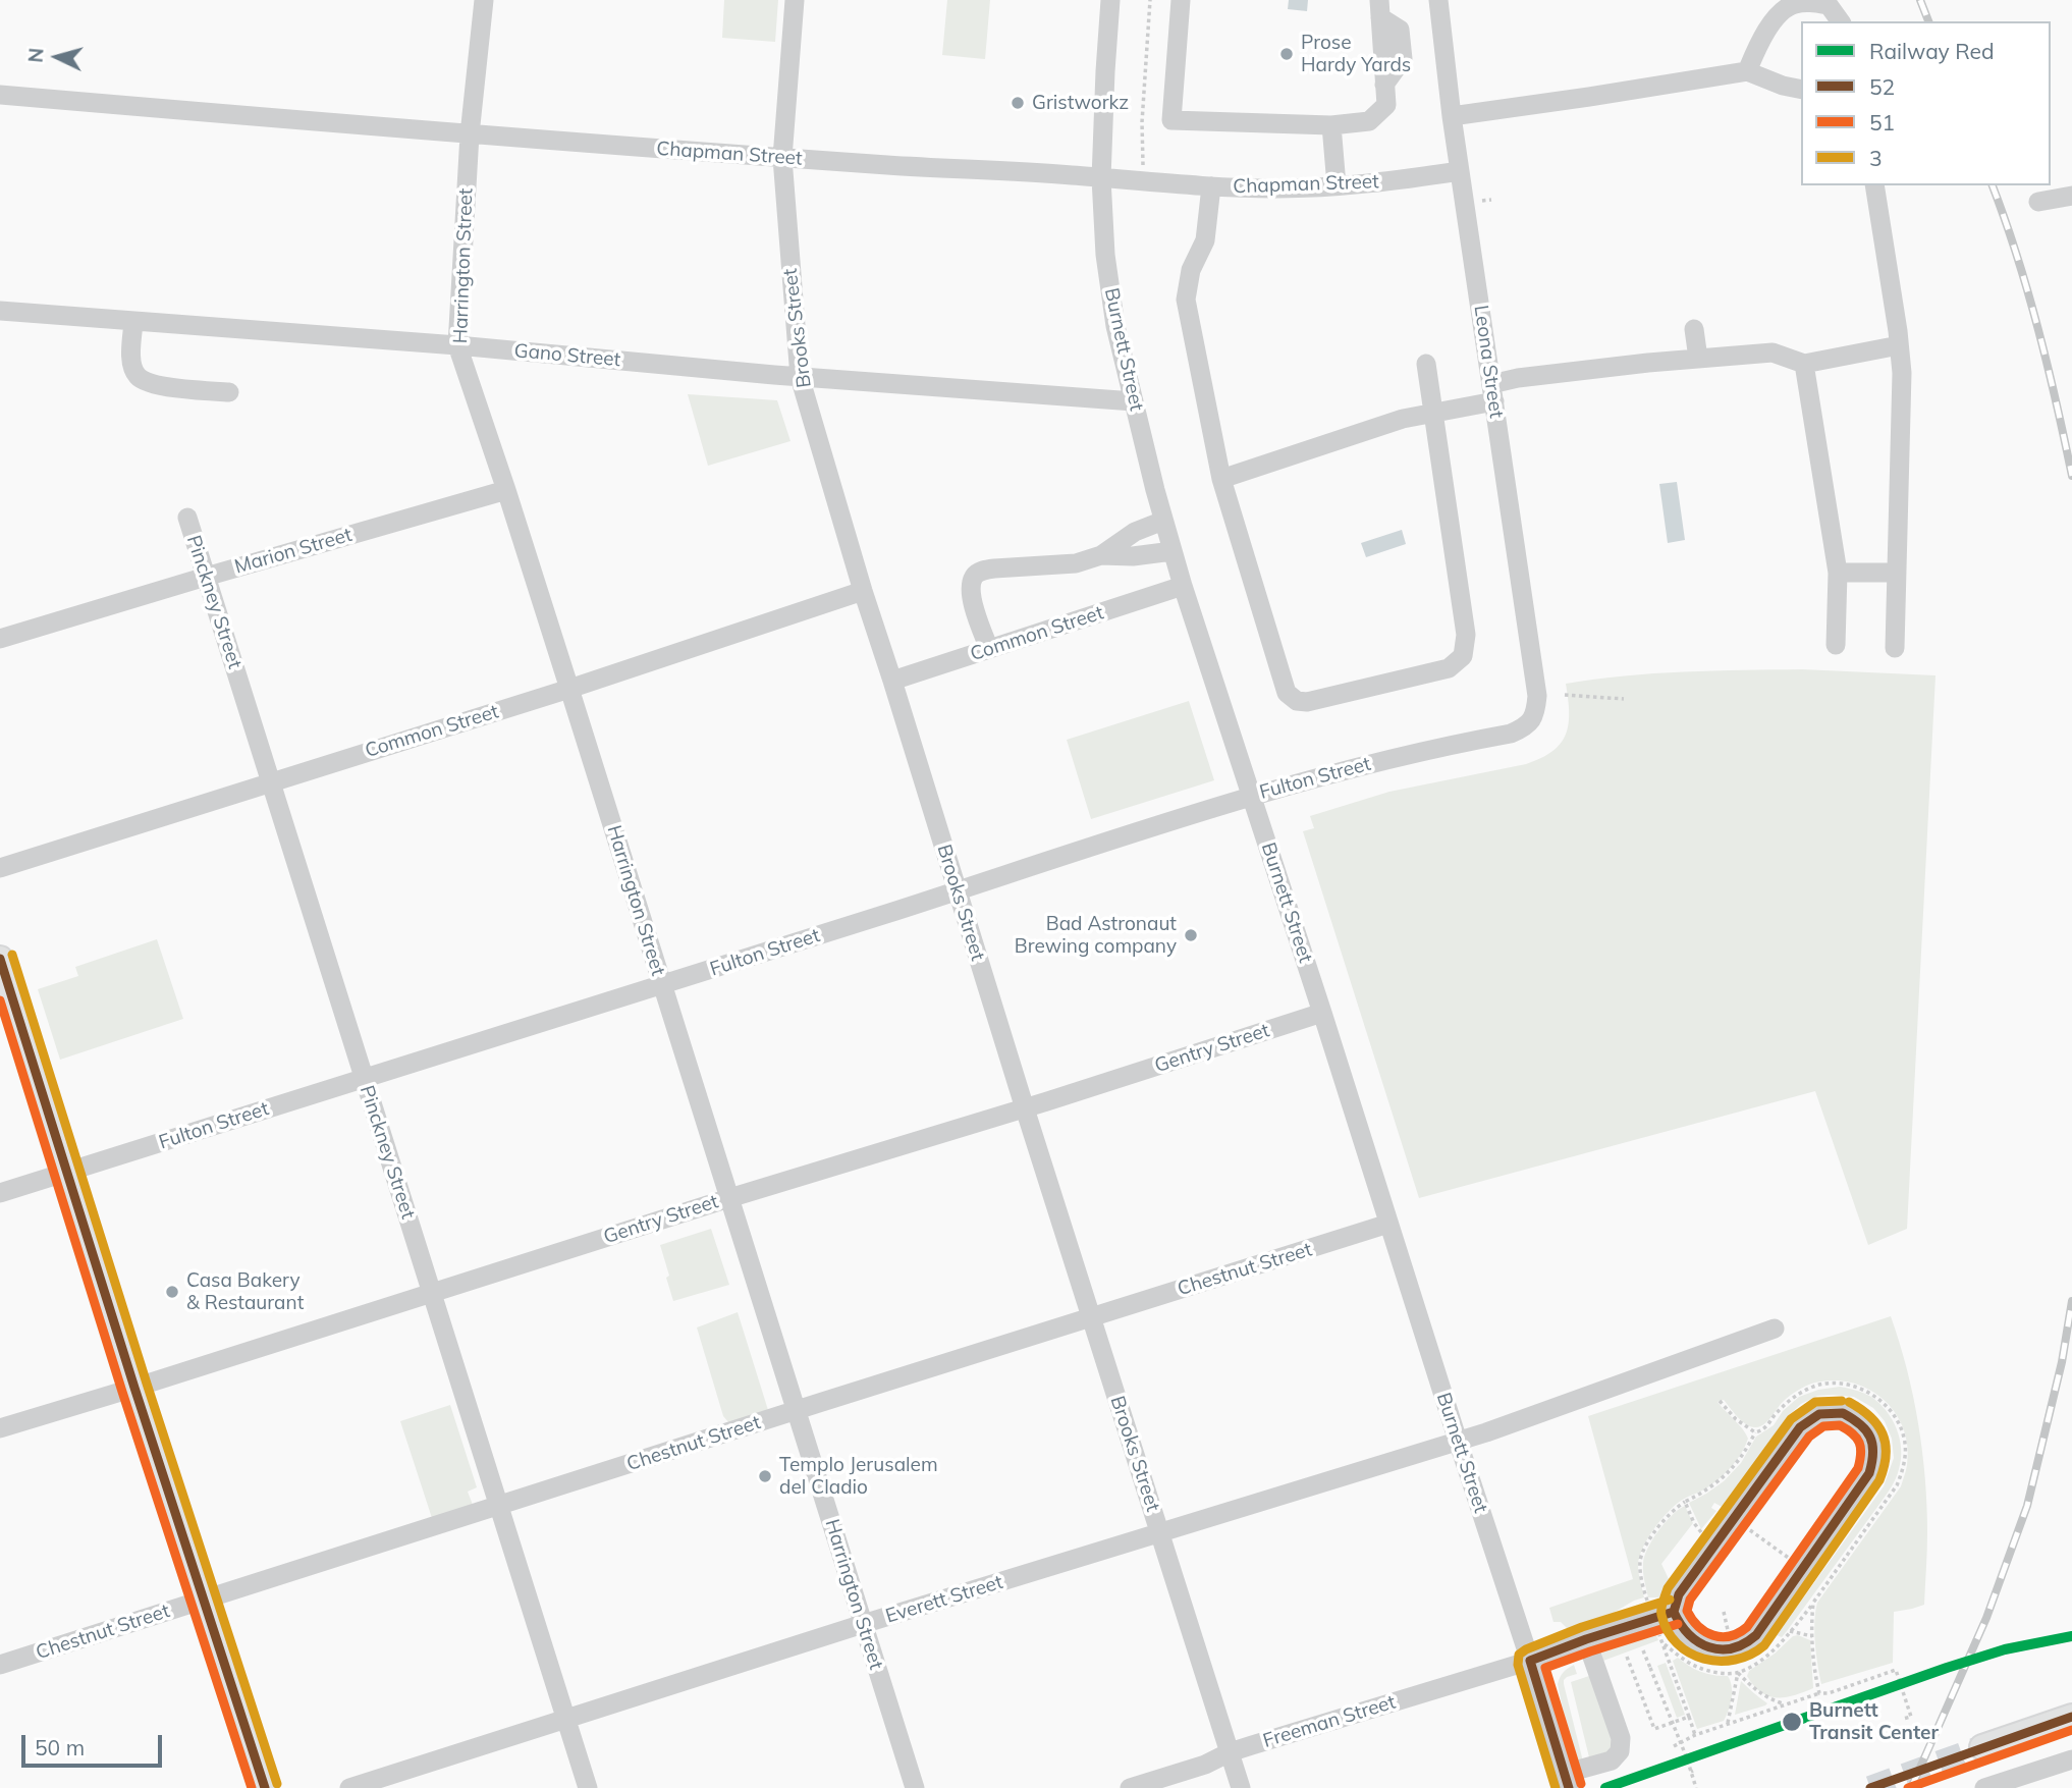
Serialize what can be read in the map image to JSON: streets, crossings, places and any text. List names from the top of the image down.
{
  "streets": {
    "street": [
      "Chapman Street",
      "Harrington Street",
      "Brooks Street",
      "Burnett Street",
      "Gano Street",
      "Leona Street",
      "Marion Street",
      "Pinckney Street",
      "Common Street",
      "Fulton Street",
      "Gentry Street",
      "Chestnut Street",
      "Everett Street",
      "Freeman Street"
    ]
  },
  "crossings": [
    ["Chapman Street", "Harrington Street"],
    ["Chapman Street", "Brooks Street"],
    ["Chapman Street", "Burnett Street"],
    ["Chapman Street", "Leona Street"],
    ["Harrington Street", "Gano Street"],
    ["Harrington Street", "Marion Street"],
    ["Harrington Street", "Common Street"],
    ["Harrington Street", "Fulton Street"],
    ["Harrington Street", "Gentry Street"],
    ["Harrington Street", "Chestnut Street"],
    ["Harrington Street", "Everett Street"],
    ["Brooks Street", "Gano Street"],
    ["Brooks Street", "Common Street"],
    ["Brooks Street", "Fulton Street"],
    ["Brooks Street", "Gentry Street"],
    ["Brooks Street", "Chestnut Street"],
    ["Brooks Street", "Everett Street"],
    ["Brooks Street", "Freeman Street"],
    ["Burnett Street", "Gano Street"],
    ["Burnett Street", "Common Street"],
    ["Burnett Street", "Fulton Street"],
    ["Burnett Street", "Gentry Street"],
    ["Burnett Street", "Chestnut Street"],
    ["Burnett Street", "Everett Street"],
    ["Burnett Street", "Freeman Street"],
    ["Leona Street", "Fulton Street"],
    ["Marion Street", "Pinckney Street"],
    ["Pinckney Street", "Common Street"],
    ["Pinckney Street", "Fulton Street"],
    ["Pinckney Street", "Gentry Street"],
    ["Pinckney Street", "Chestnut Street"],
    ["Pinckney Street", "Everett Street"]
  ],
  "places": [
    "Prose Hardy Yards",
    "Gristworkz",
    "Bad Astronaut Brewing company",
    "Casa Bakery & Restaurant",
    "Templo Jerusalem del Cladio",
    "Burnett Transit Center"
  ],
  "lines": [
    "transit line 3",
    "transit line 52",
    "transit line 51",
    "rail line Red"
  ],
  "legend": [
    "Railway Red",
    "52",
    "51",
    "3"
  ],
  "scale_bar": "50 m",
  "north": "left"
}
